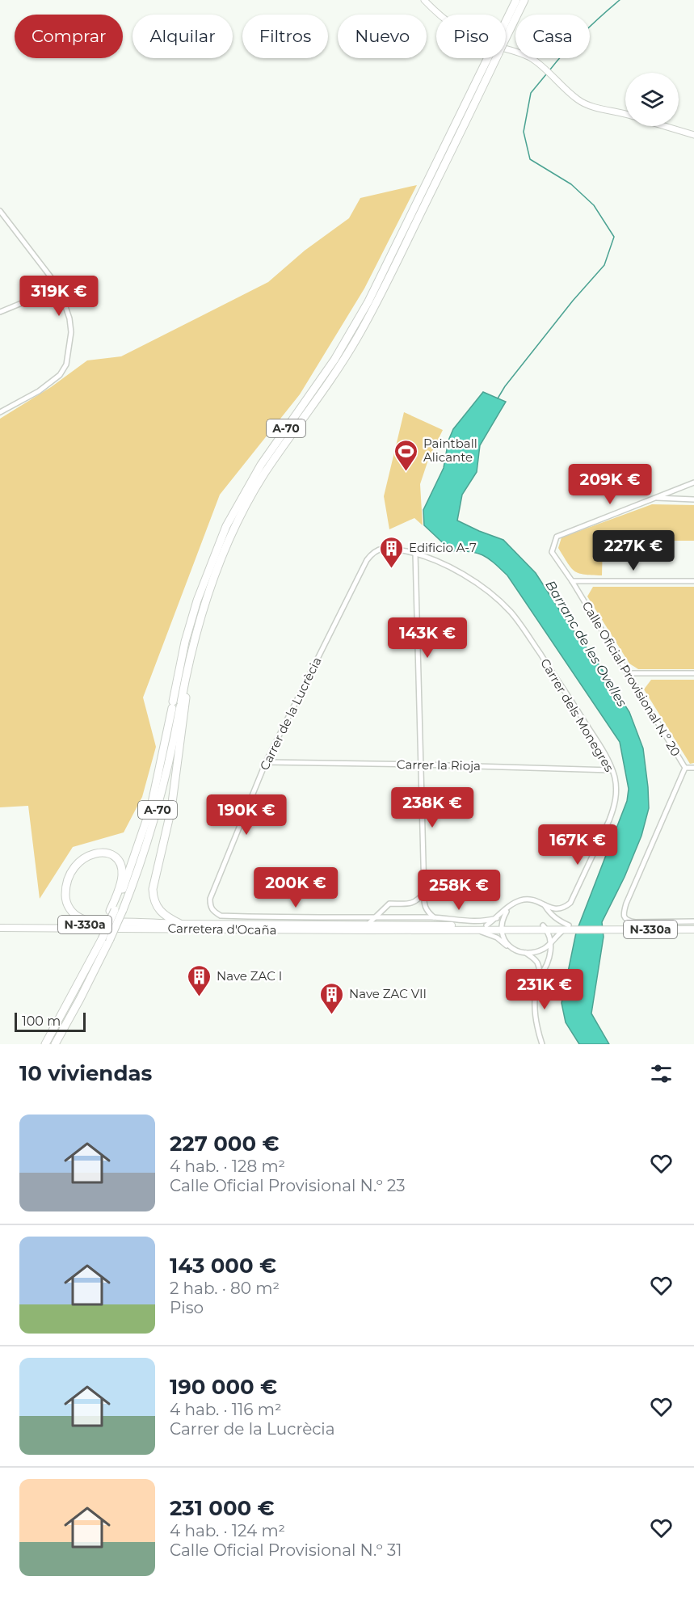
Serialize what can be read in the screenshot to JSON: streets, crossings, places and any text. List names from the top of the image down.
{
  "streets": {
    "highway": ["A-70"],
    "main road": ["N-330a", "Carretera d'Ocaña"],
    "street": [
      "Calle Oficial Provisional N.º 20",
      "Carrer de la Lucrècia",
      "Carrer dels Monegres",
      "Carrer la Rioja"
    ]
  },
  "crossings": [
    ["Carrer de la Lucrècia", "Carrer dels Monegres"],
    ["Carrer de la Lucrècia", "Carrer la Rioja"],
    ["Carrer de la Lucrècia", "Carretera d'Ocaña"],
    ["Carrer dels Monegres", "Carrer la Rioja"]
  ],
  "water": ["Barranc de les Ovelles"],
  "places": {
    "sports": ["Paintball Alicante"],
    "building": ["Edificio A-7", "Nave ZAC I", "Nave ZAC VII"]
  },
  "scale_bar": "100 m",
  "page": {
    "chip": [
      "Comprar",
      "Alquilar",
      "Filtros",
      "Nuevo",
      "Piso",
      "Casa"
    ],
    "price": [
      "319K €",
      "209K €",
      "227K €",
      "143K €",
      "238K €",
      "190K €",
      "167K €",
      "200K €",
      "258K €",
      "231K €"
    ],
    "scale": "100 m",
    "heading": "10 viviendas",
    "list": [
      {
        "name": "227 000 €",
        "note": "4 hab. · 128 m² · Calle Oficial Provisional N.º 23"
      },
      {
        "name": "143 000 €",
        "note": "2 hab. · 80 m² · Piso"
      },
      {
        "name": "190 000 €",
        "note": "4 hab. · 116 m² · Carrer de la Lucrècia"
      },
      {
        "name": "231 000 €",
        "note": "4 hab. · 124 m² · Calle Oficial Provisional N.º 31"
      }
    ]
  }
}
